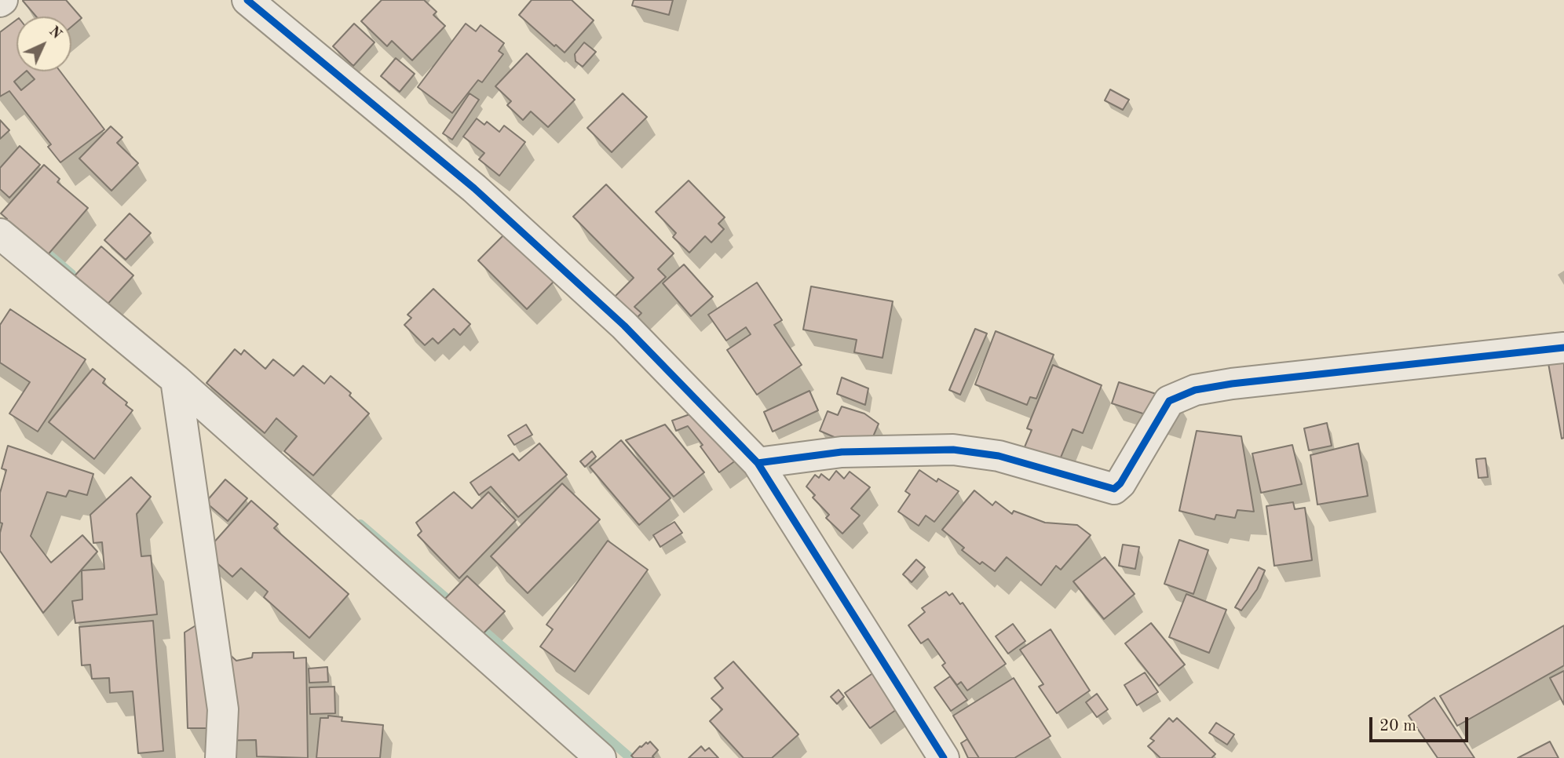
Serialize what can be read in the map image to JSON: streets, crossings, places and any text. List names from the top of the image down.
{
  "scale_bar": "20 m",
  "north": "top right"
}
